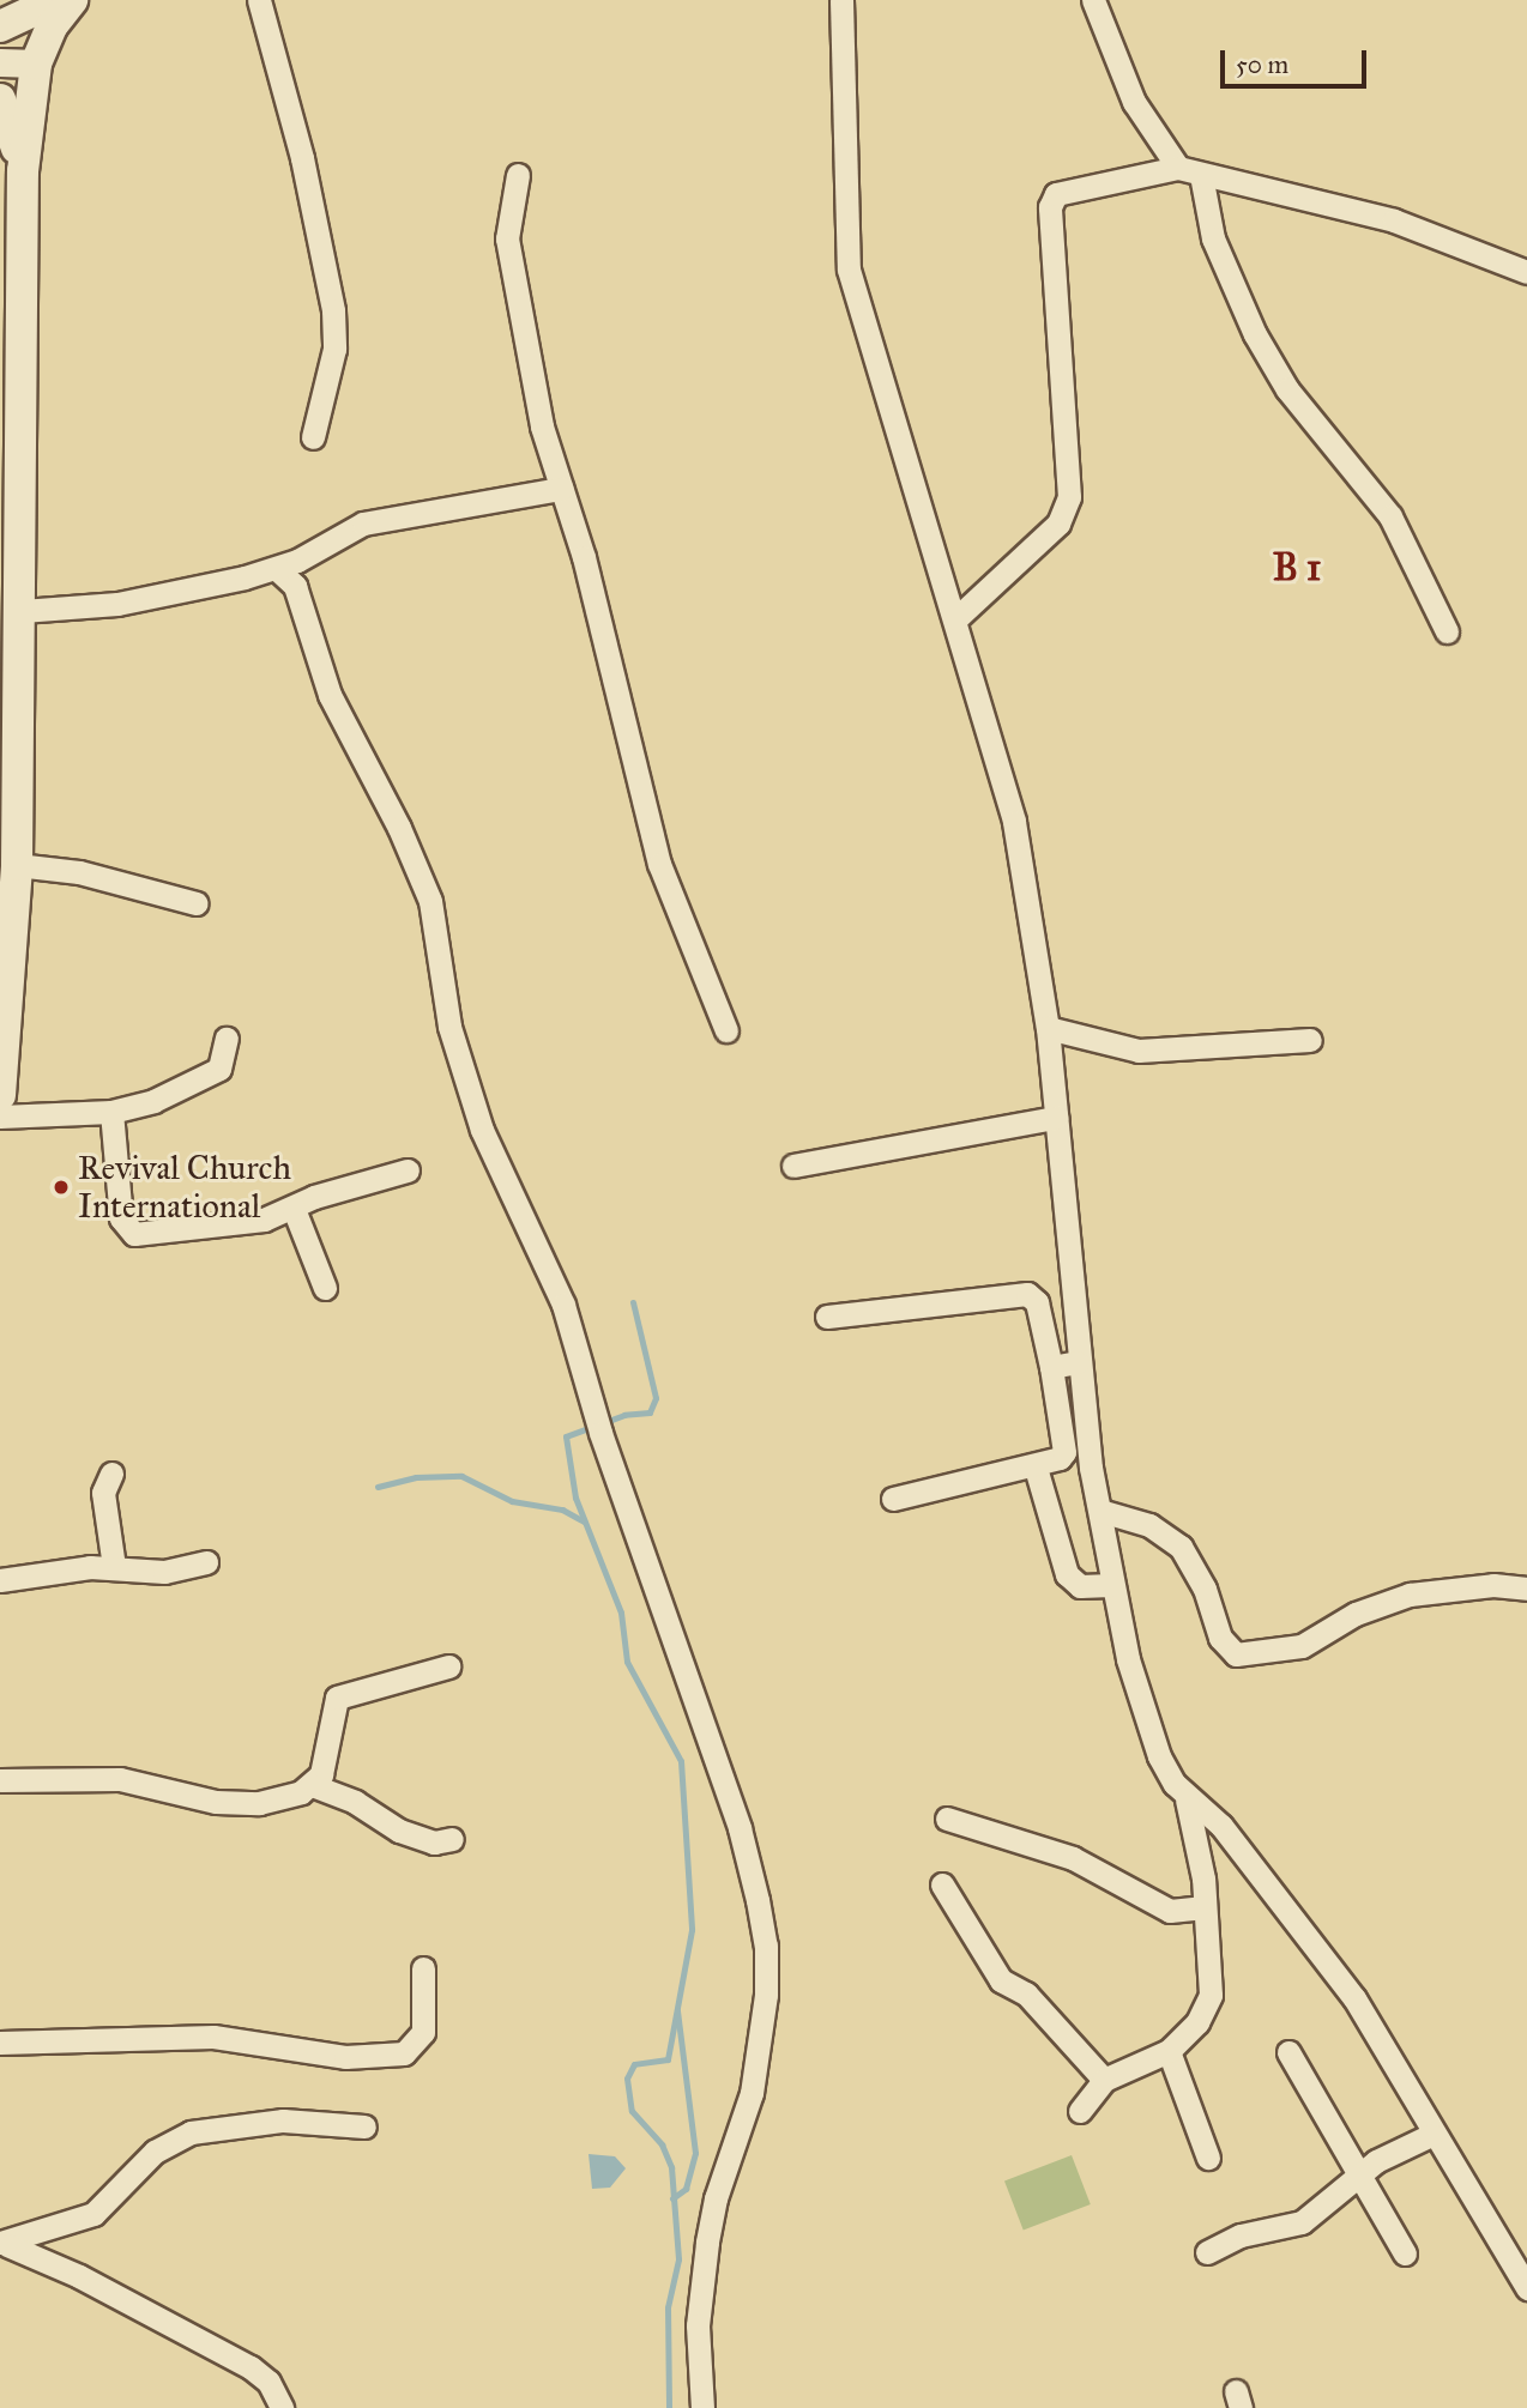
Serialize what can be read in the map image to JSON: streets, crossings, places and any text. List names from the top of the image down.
{
  "districts": ["B 1"],
  "places": ["Revival Church International"],
  "scale_bar": "50 m"
}
